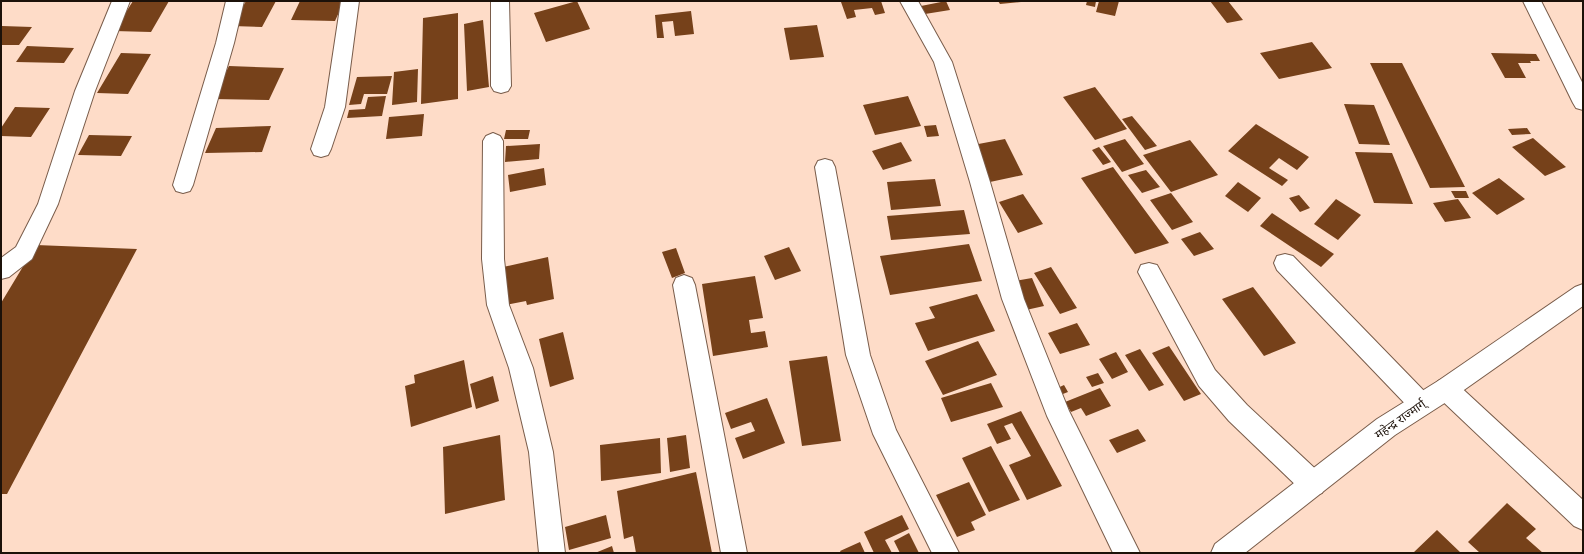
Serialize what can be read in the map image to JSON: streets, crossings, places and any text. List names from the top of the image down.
{
  "streets": {
    "main road": ["महेन्द्र राज्मार्ग्"]
  }
}
